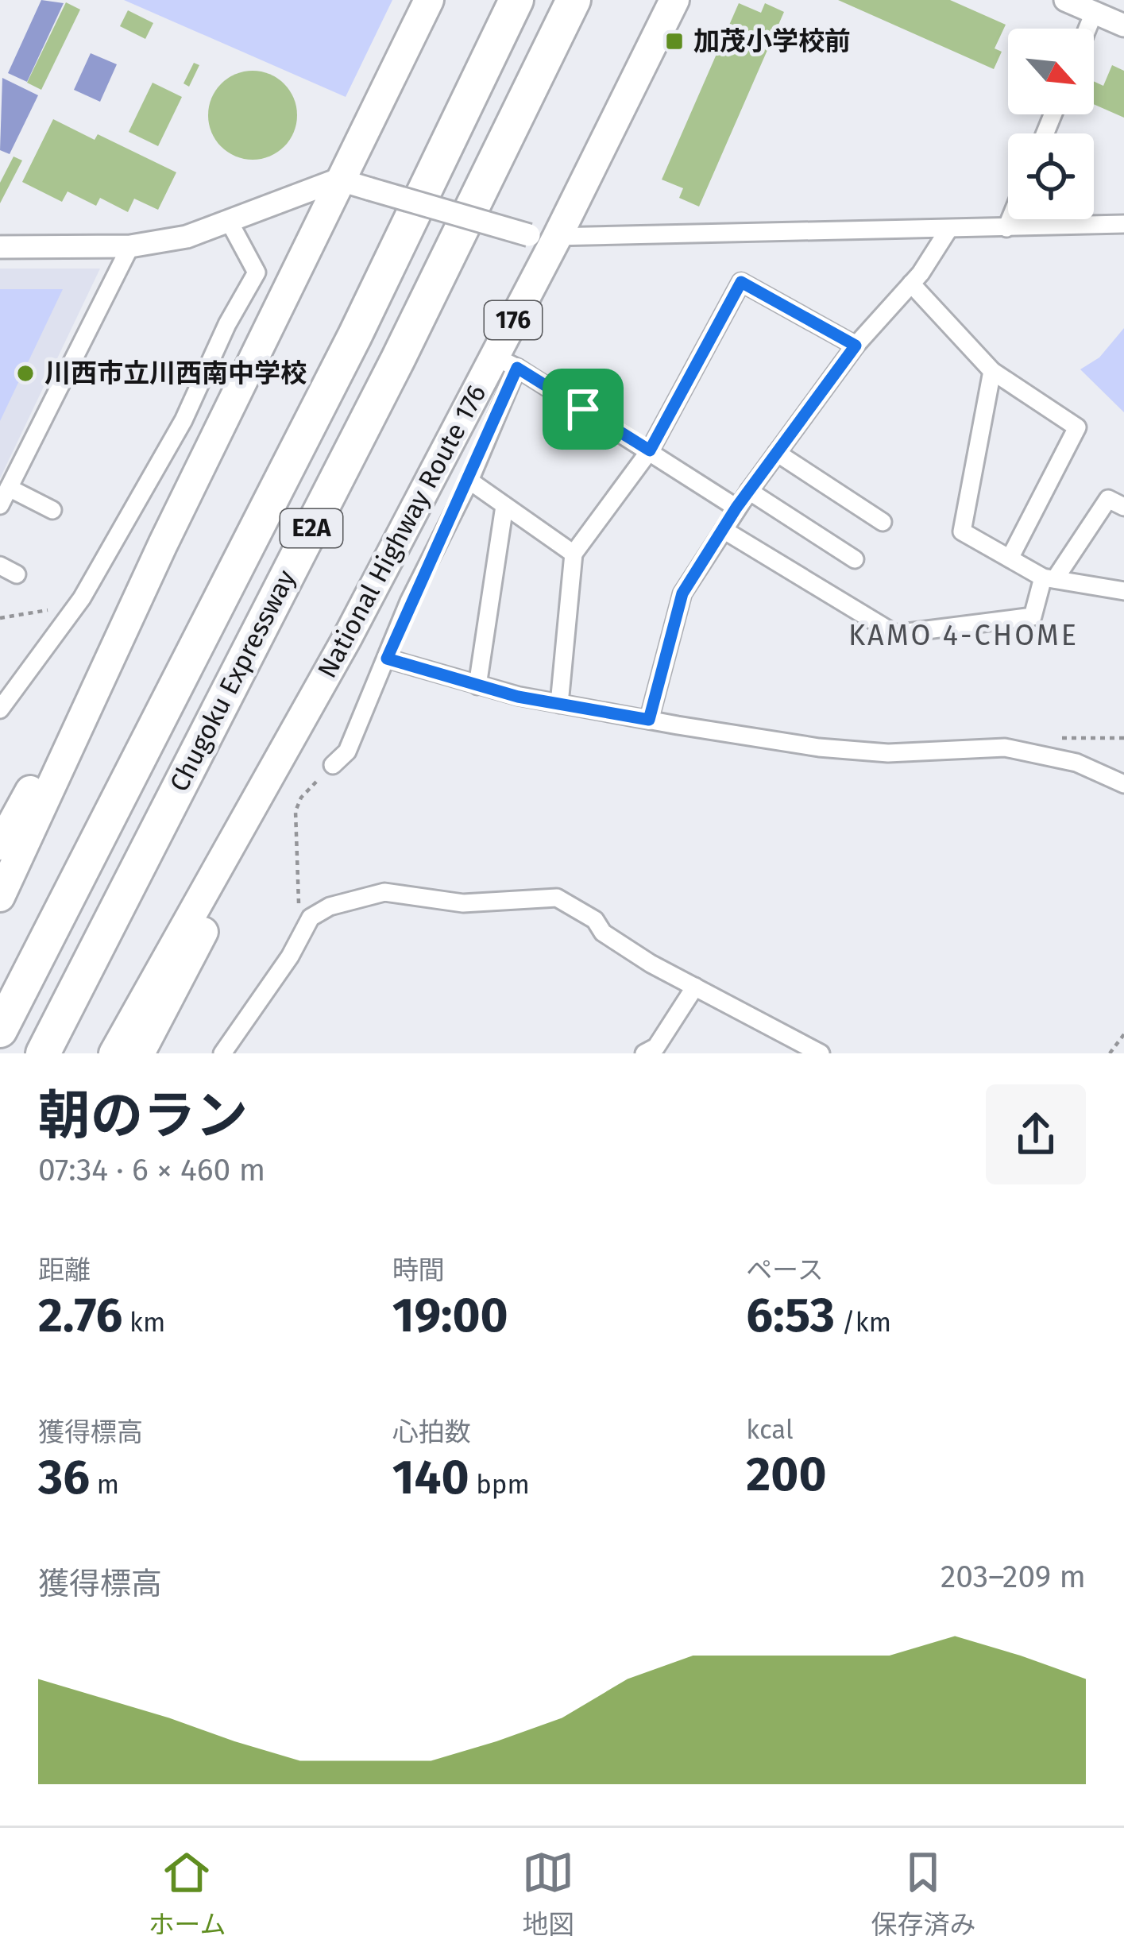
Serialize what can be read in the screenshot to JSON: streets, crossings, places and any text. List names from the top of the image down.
{
  "streets": {
    "highway": [
      "176",
      "E2A",
      "National Highway Route 176",
      "Chugoku Expressway"
    ]
  },
  "districts": ["KAMO 4-CHOME"],
  "places": {
    "transit": ["加茂小学校前"],
    "other": ["川西市立川西南中学校"]
  },
  "north": "bottom right",
  "page": {
    "heading": ["朝のラン", "07:34 · 6 × 460 m"],
    "stats": [
      ["距離", "2.76 km"],
      ["時間", "19:00"],
      ["ペース", "6:53 /km"],
      ["獲得標高", "36 m"],
      ["心拍数", "140 bpm"],
      ["kcal", "200"]
    ],
    "chart": ["獲得標高", "203–209 m"],
    "tabs": ["ホーム", "地図", "保存済み"]
  }
}
